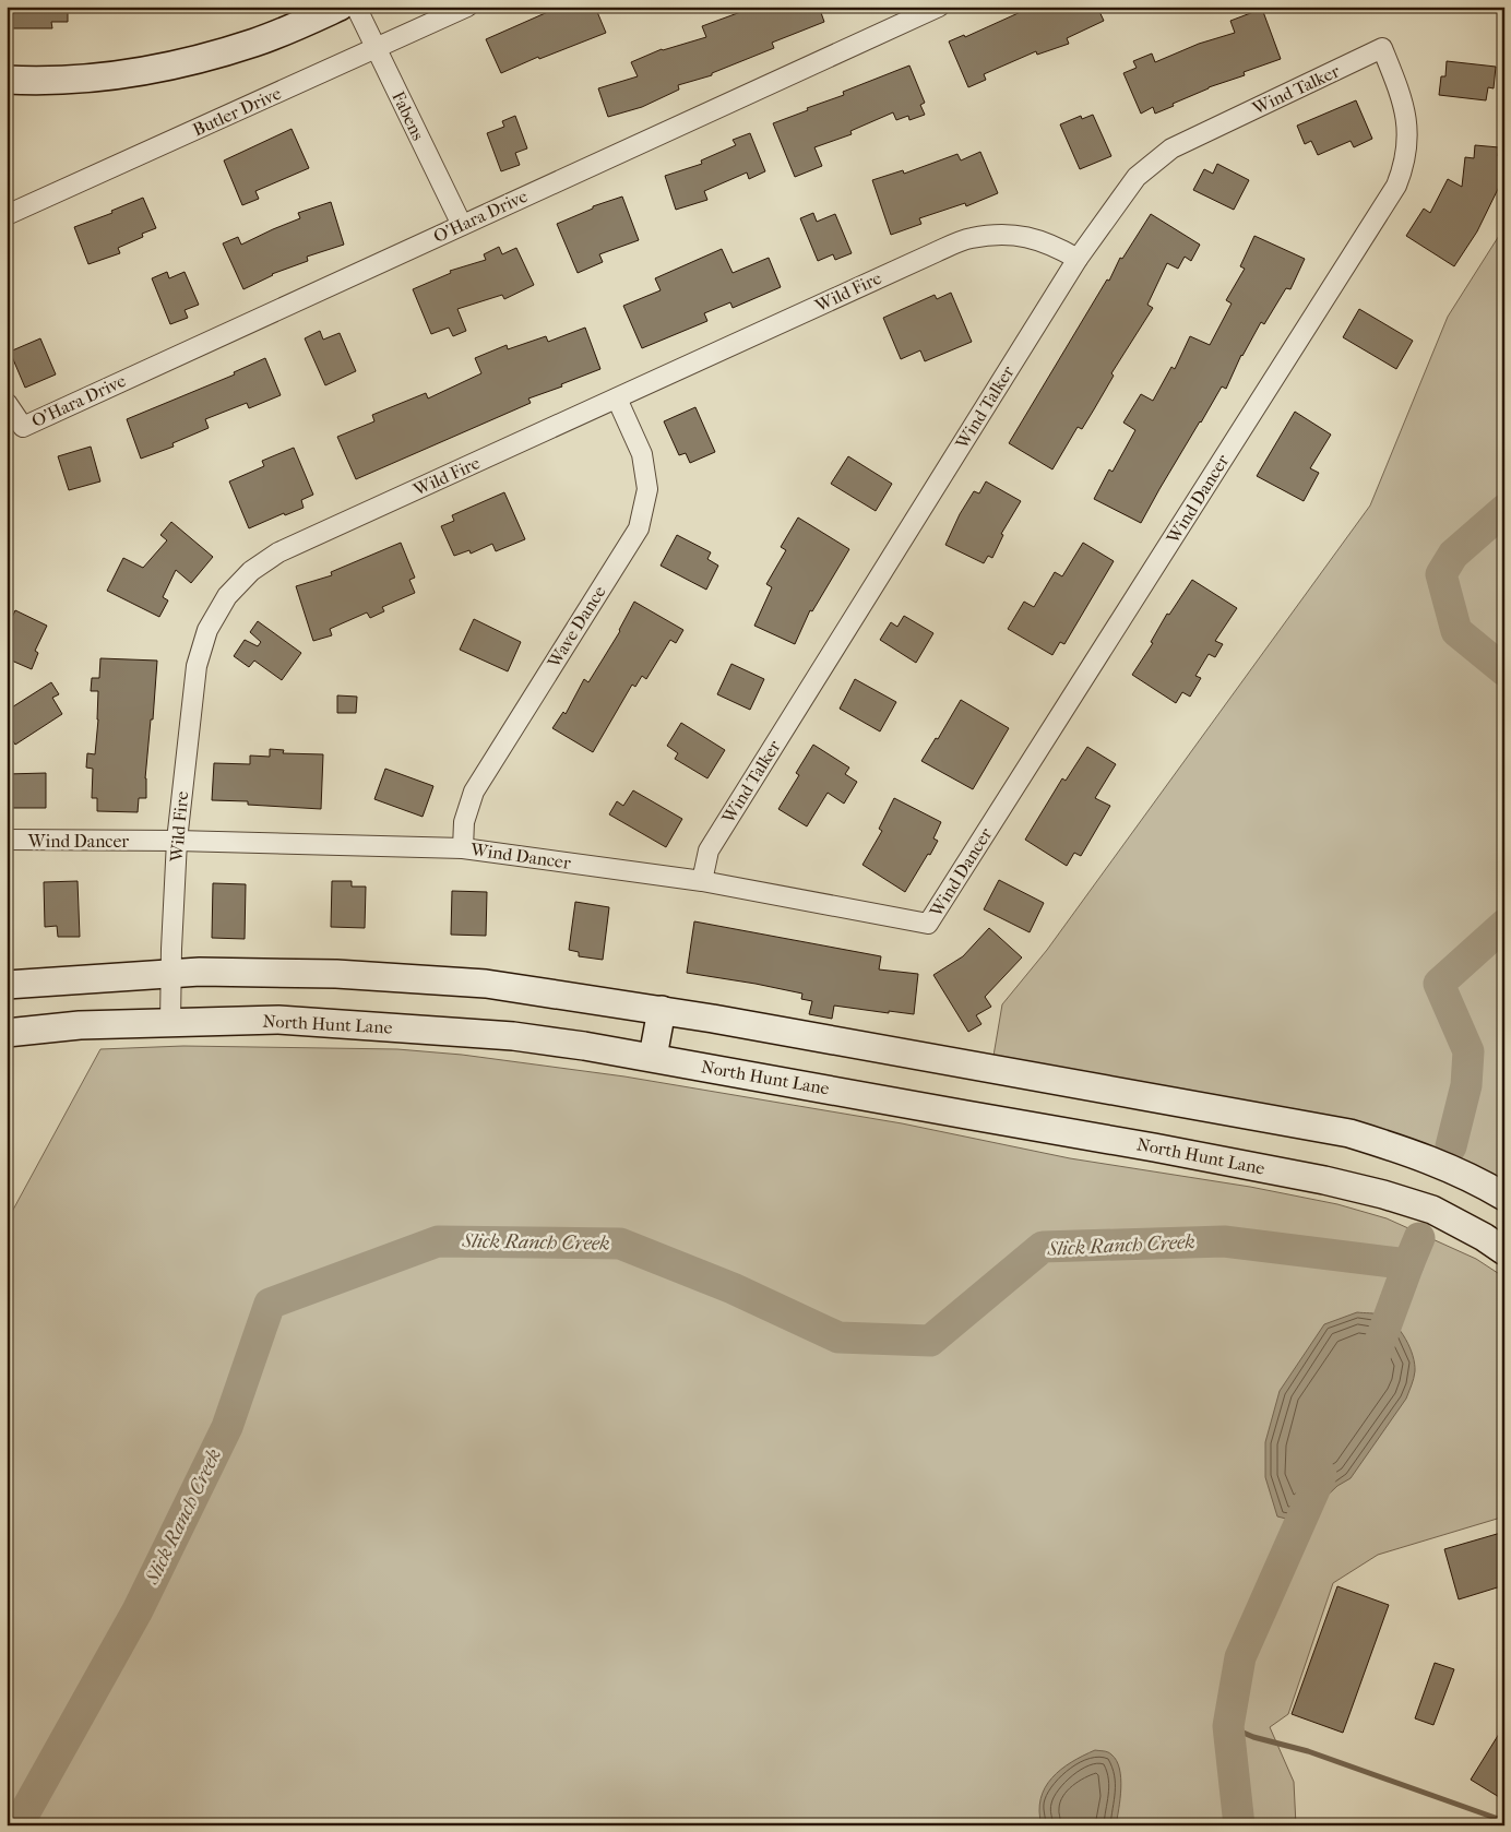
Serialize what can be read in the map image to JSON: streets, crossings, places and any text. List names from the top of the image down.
{
  "streets": {
    "main road": ["North Hunt Lane"],
    "street": [
      "Wind Talker",
      "Butler Drive",
      "Fabens",
      "O'Hara Drive",
      "Wild Fire",
      "Wind Dancer",
      "Wave Dance"
    ]
  },
  "crossings": [
    ["Wind Talker", "Wild Fire"],
    ["Wind Talker", "Wind Dancer"],
    ["Butler Drive", "Fabens"],
    ["Fabens", "O'Hara Drive"],
    ["Wild Fire", "Wind Dancer"],
    ["Wild Fire", "Wave Dance"],
    ["Wild Fire", "North Hunt Lane"],
    ["Wind Dancer", "Wave Dance"]
  ],
  "water": ["Slick Ranch Creek"]
}
